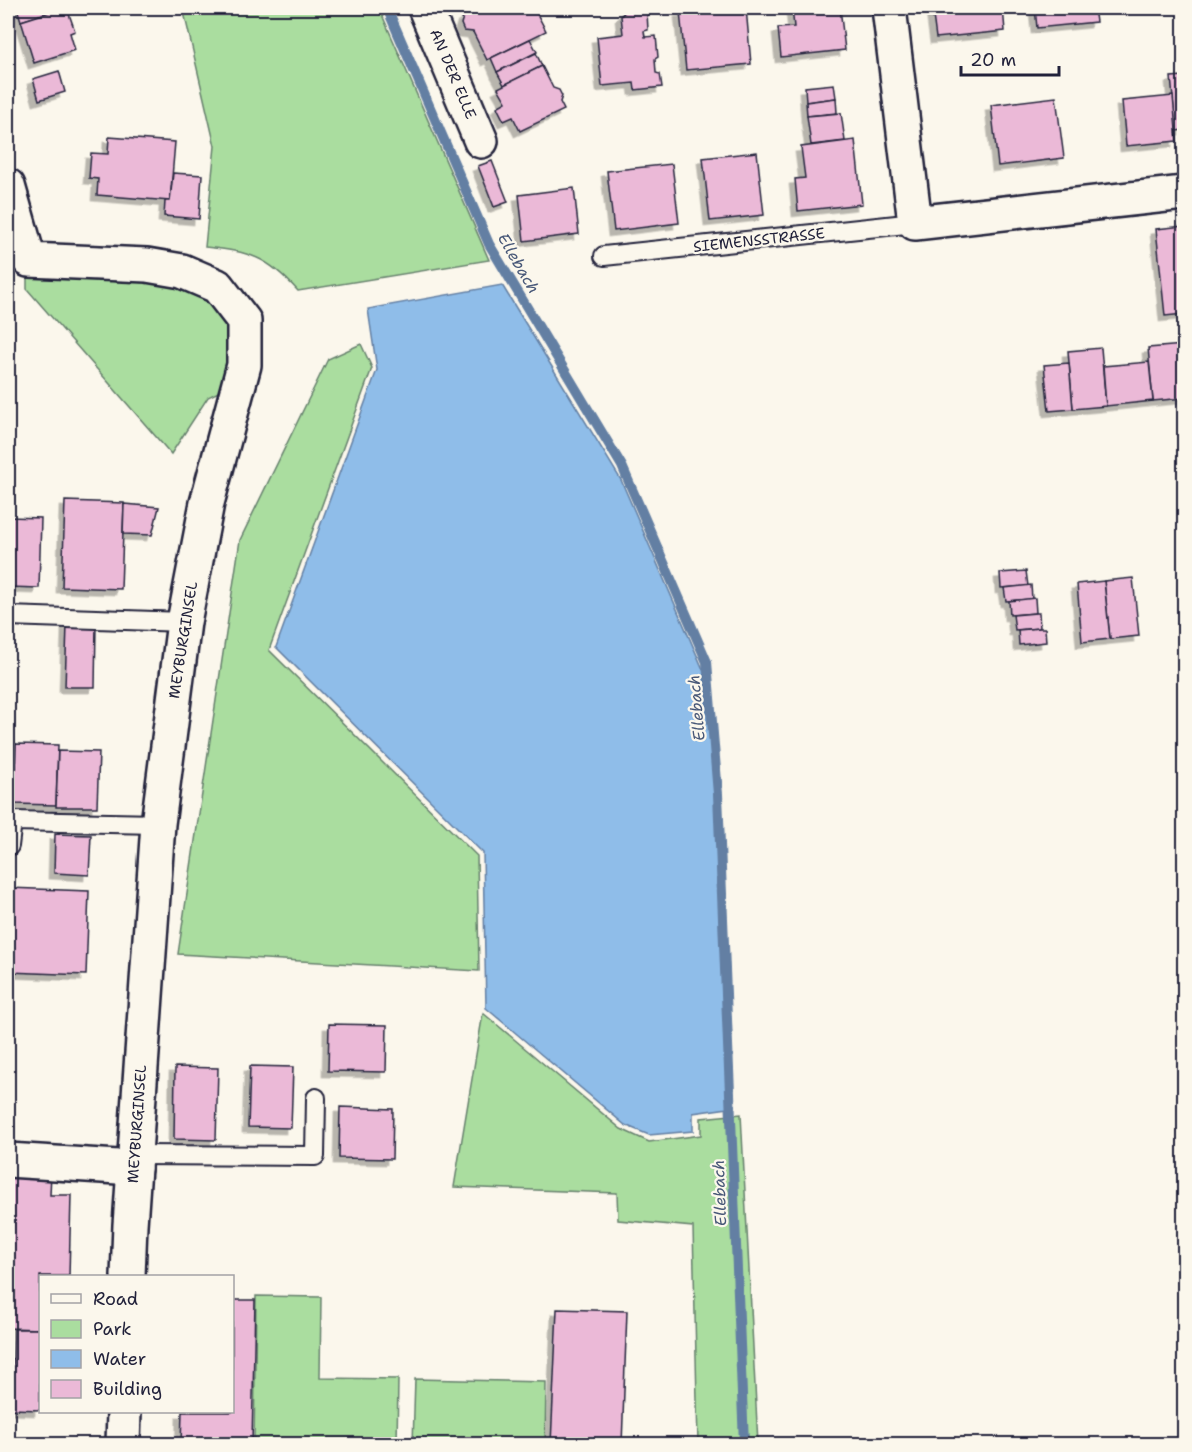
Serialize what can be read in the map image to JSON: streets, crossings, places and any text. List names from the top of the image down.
{
  "streets": {
    "street": ["AN DER ELLE", "SIEMENSSTRASSE", "MEYBURGINSEL"]
  },
  "water": ["Ellebach"],
  "legend": [
    "Road",
    "Park",
    "Water",
    "Building"
  ],
  "scale_bar": "20 m"
}
